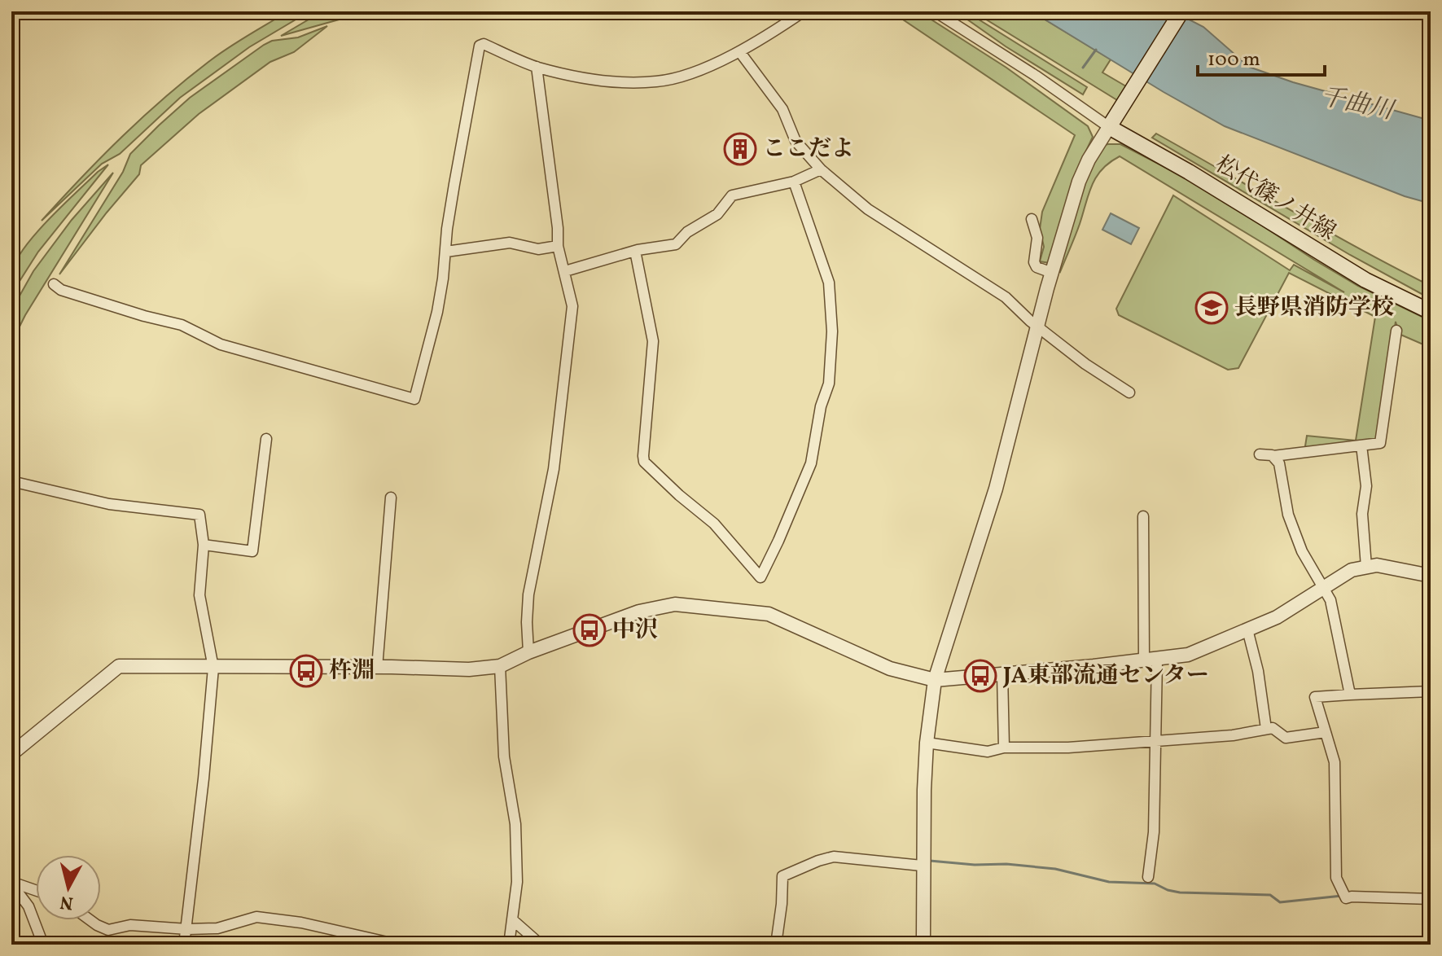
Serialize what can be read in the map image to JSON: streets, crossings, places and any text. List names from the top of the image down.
{
  "streets": {
    "main road": ["松代篠ノ井線"]
  },
  "water": ["千曲川"],
  "places": {
    "building": ["ここだよ"],
    "school or university": ["長野県消防学校"],
    "bus stop": ["中沢", "杵淵", "JA東部流通センター"]
  },
  "scale_bar": "100 m",
  "north": "bottom"
}
